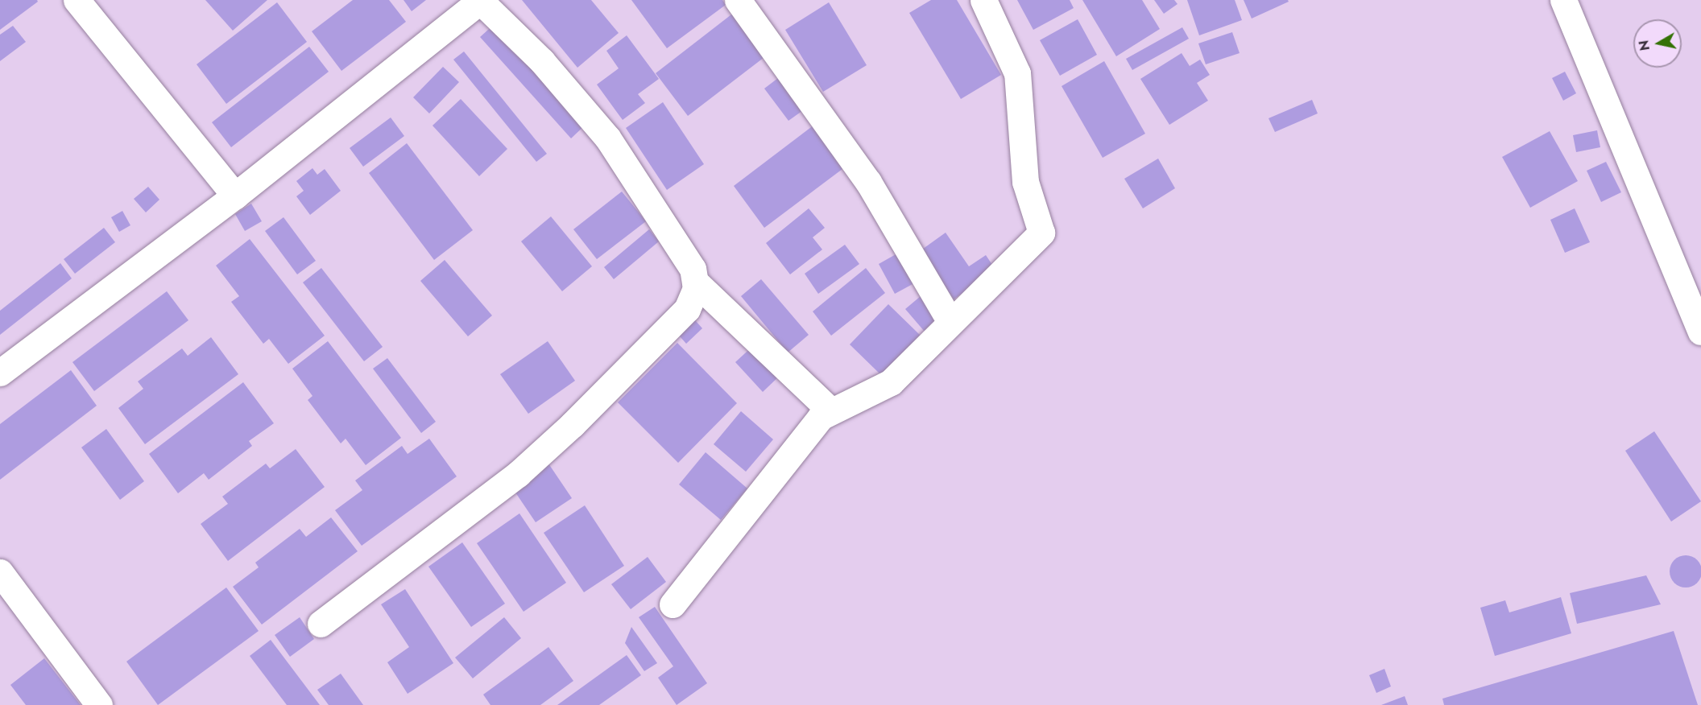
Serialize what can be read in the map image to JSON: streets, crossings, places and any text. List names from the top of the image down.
{
  "north": "left"
}
